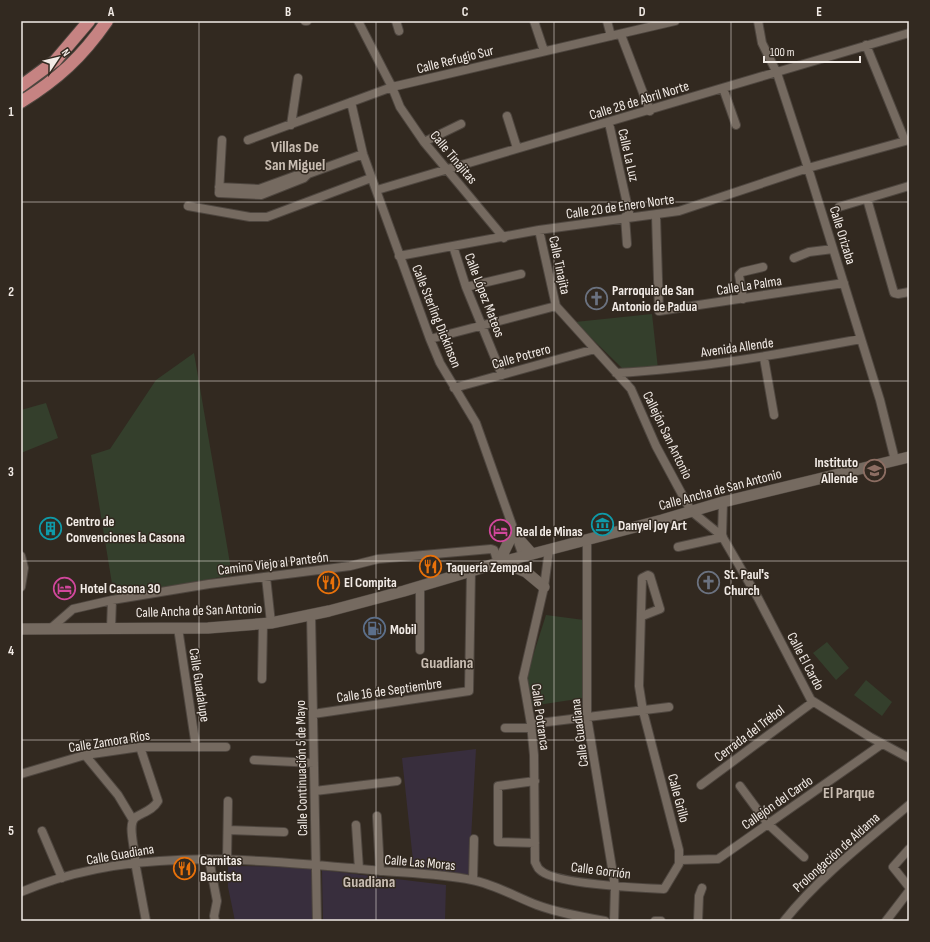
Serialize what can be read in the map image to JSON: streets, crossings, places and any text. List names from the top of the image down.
{
  "streets": {
    "main road": ["Calle Ancha de San Antonio"],
    "street": [
      "Calle Refugio Sur",
      "Calle 28 de Abril Norte",
      "Calle La Luz",
      "Calle Tinajitas",
      "Calle 20 de Enero Norte",
      "Calle Orizaba",
      "Calle Tinajita",
      "Calle La Palma",
      "Calle López Mateos",
      "Calle Sterling Dickinson",
      "Avenida Allende",
      "Calle Potrero",
      "Callejón San Antonio",
      "Camino Viejo al Panteón",
      "Calle El Cardo",
      "Calle Guadalupe",
      "Calle 16 de Septiembre",
      "Calle Potranca",
      "Calle Guadiana",
      "Cerrada del Trébol",
      "Calle Zamora Ríos",
      "Calle Continuación 5 de Mayo",
      "Calle Grillo",
      "Callejón del Cardo",
      "Prolongación de Aldama",
      "Calle Las Moras",
      "Calle Gorrión"
    ]
  },
  "crossings": [
    ["Calle Refugio Sur", "Calle Tinajitas"],
    ["Calle Refugio Sur", "Calle Sterling Dickinson"],
    ["Calle 28 de Abril Norte", "Calle La Luz"],
    ["Calle 28 de Abril Norte", "Calle Tinajitas"],
    ["Calle 28 de Abril Norte", "Calle Orizaba"],
    ["Calle 28 de Abril Norte", "Calle Sterling Dickinson"],
    ["Calle La Luz", "Calle 20 de Enero Norte"],
    ["Calle Tinajitas", "Calle 20 de Enero Norte"],
    ["Calle 20 de Enero Norte", "Calle Orizaba"],
    ["Calle 20 de Enero Norte", "Calle Tinajita"],
    ["Calle 20 de Enero Norte", "Calle La Palma"],
    ["Calle 20 de Enero Norte", "Calle López Mateos"],
    ["Calle 20 de Enero Norte", "Calle Sterling Dickinson"],
    ["Calle Orizaba", "Calle La Palma"],
    ["Calle Orizaba", "Avenida Allende"],
    ["Calle Orizaba", "Calle Ancha de San Antonio"],
    ["Calle Tinajita", "Callejón San Antonio"],
    ["Calle López Mateos", "Calle Potrero"],
    ["Calle Sterling Dickinson", "Calle Potrero"],
    ["Avenida Allende", "Callejón San Antonio"],
    ["Calle Potrero", "Callejón San Antonio"],
    ["Callejón San Antonio", "Calle Ancha de San Antonio"],
    ["Callejón San Antonio", "Calle El Cardo"],
    ["Calle Ancha de San Antonio", "Camino Viejo al Panteón"],
    ["Calle Ancha de San Antonio", "Calle El Cardo"],
    ["Calle Ancha de San Antonio", "Calle Guadalupe"],
    ["Calle Ancha de San Antonio", "Calle 16 de Septiembre"],
    ["Calle Ancha de San Antonio", "Calle Potranca"],
    ["Calle Ancha de San Antonio", "Calle Guadiana"],
    ["Calle Ancha de San Antonio", "Calle Continuación 5 de Mayo"],
    ["Calle El Cardo", "Cerrada del Trébol"],
    ["Calle El Cardo", "Callejón del Cardo"],
    ["Calle Guadalupe", "Calle Zamora Ríos"],
    ["Calle 16 de Septiembre", "Calle Continuación 5 de Mayo"],
    ["Calle Potranca", "Calle Gorrión"],
    ["Calle Guadiana", "Calle Las Moras"],
    ["Calle Guadiana", "Calle Gorrión"],
    ["Calle Continuación 5 de Mayo", "Calle Las Moras"],
    ["Calle Grillo", "Callejón del Cardo"],
    ["Calle Grillo", "Calle Gorrión"],
    ["Callejón del Cardo", "Calle Gorrión"]
  ],
  "districts": [
    "Villas De San Miguel",
    "Guadiana",
    "El Parque",
    "Guadiana"
  ],
  "places": {
    "church": ["Parroquia de San Antonio de Padua", "St. Paul's Church"],
    "school or university": ["Instituto Allende"],
    "museum": ["Danyel Joy Art"],
    "building": ["Centro de Convenciones la Casona"],
    "hotel": ["Real de Minas", "Hotel Casona 30"],
    "restaurant": ["Taquería Zempoal", "El Compita", "Carnitas Bautista"],
    "fuel station": ["Mobil"]
  },
  "scale_bar": "100 m",
  "north": "top right",
  "grid": {
    "columns": [
      "A",
      "B",
      "C",
      "D",
      "E"
    ],
    "rows": [
      "1",
      "2",
      "3",
      "4",
      "5"
    ]
  }
}
